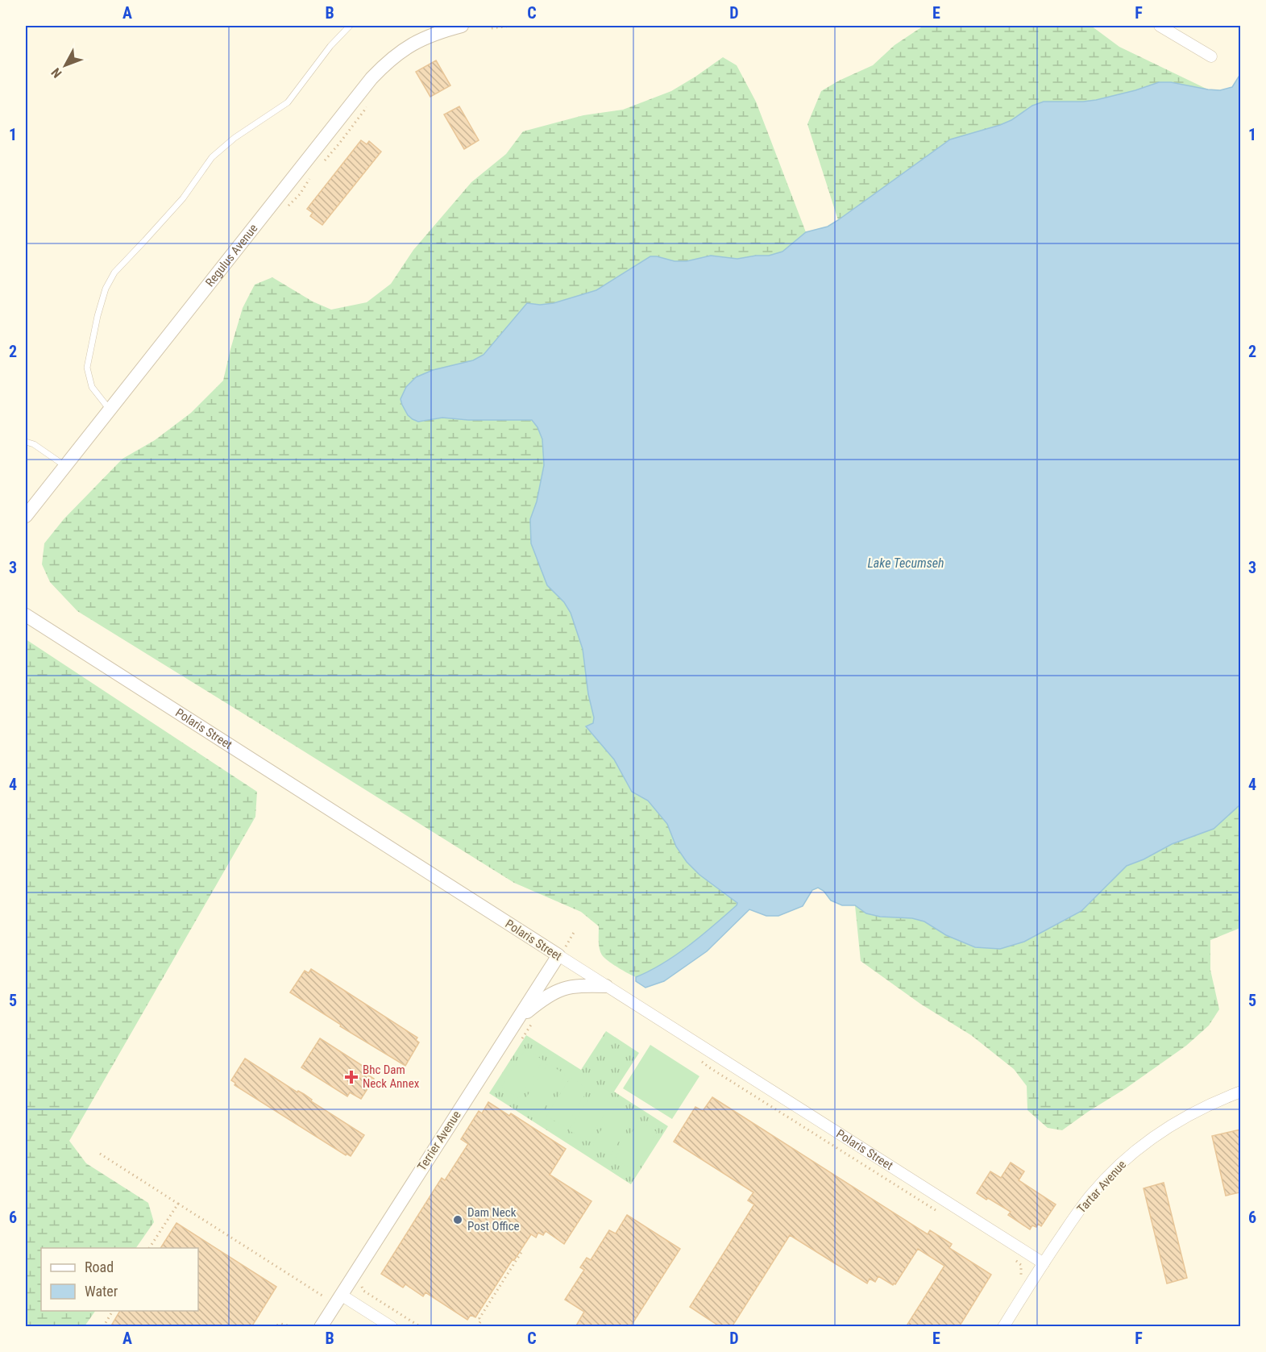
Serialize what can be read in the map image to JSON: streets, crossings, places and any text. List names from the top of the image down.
{
  "streets": {
    "street": [
      "Regulus Avenue",
      "Polaris Street",
      "Terrier Avenue",
      "Tartar Avenue"
    ]
  },
  "crossings": [
    ["Polaris Street", "Terrier Avenue"],
    ["Polaris Street", "Tartar Avenue"]
  ],
  "water": ["Lake Tecumseh"],
  "places": {
    "health": ["Bhc Dam Neck Annex"],
    "other": ["Dam Neck Post Office"]
  },
  "legend": ["Road", "Water"],
  "north": "bottom left",
  "grid": {
    "columns": [
      "A",
      "B",
      "C",
      "D",
      "E",
      "F"
    ],
    "rows": [
      "1",
      "2",
      "3",
      "4",
      "5",
      "6"
    ]
  }
}
